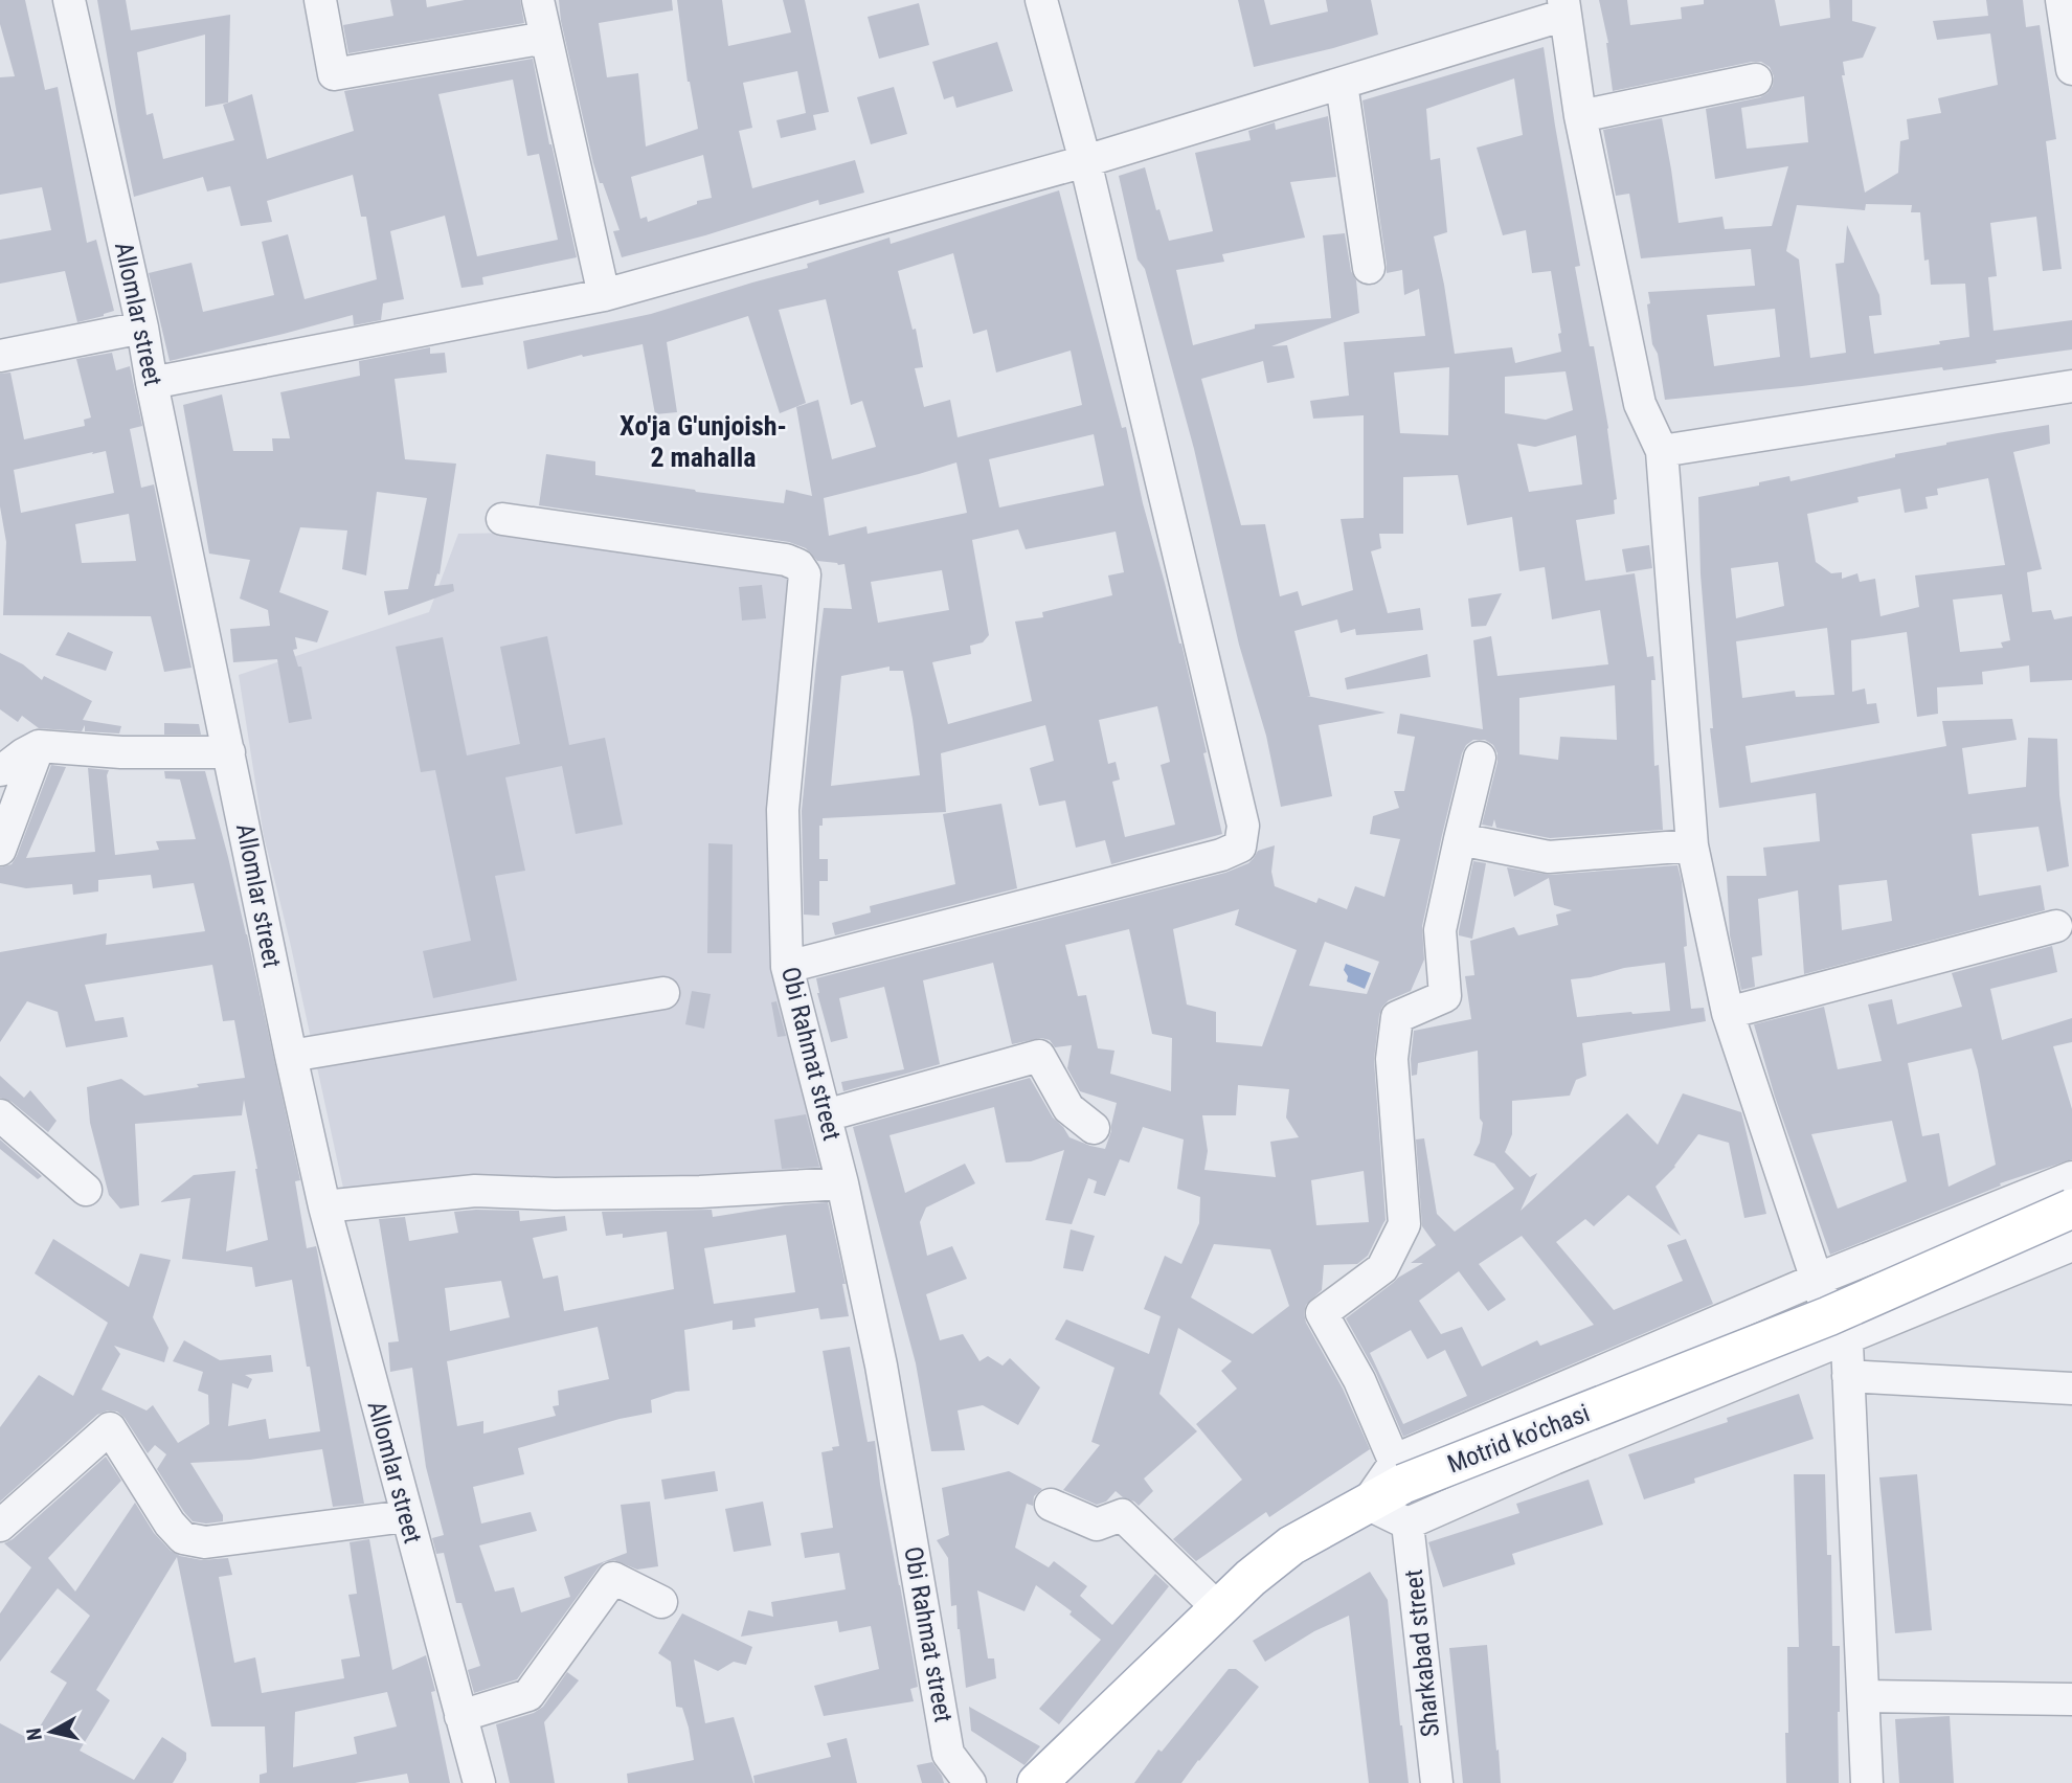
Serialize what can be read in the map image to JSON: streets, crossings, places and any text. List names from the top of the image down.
{
  "streets": {
    "main road": ["Motrid ko'chasi"],
    "street": ["Allomlar street", "Obi Rahmat street", "Sharkabad street"]
  },
  "districts": ["Xo'ja G'unjoish- 2 mahalla"],
  "north": "left"
}
